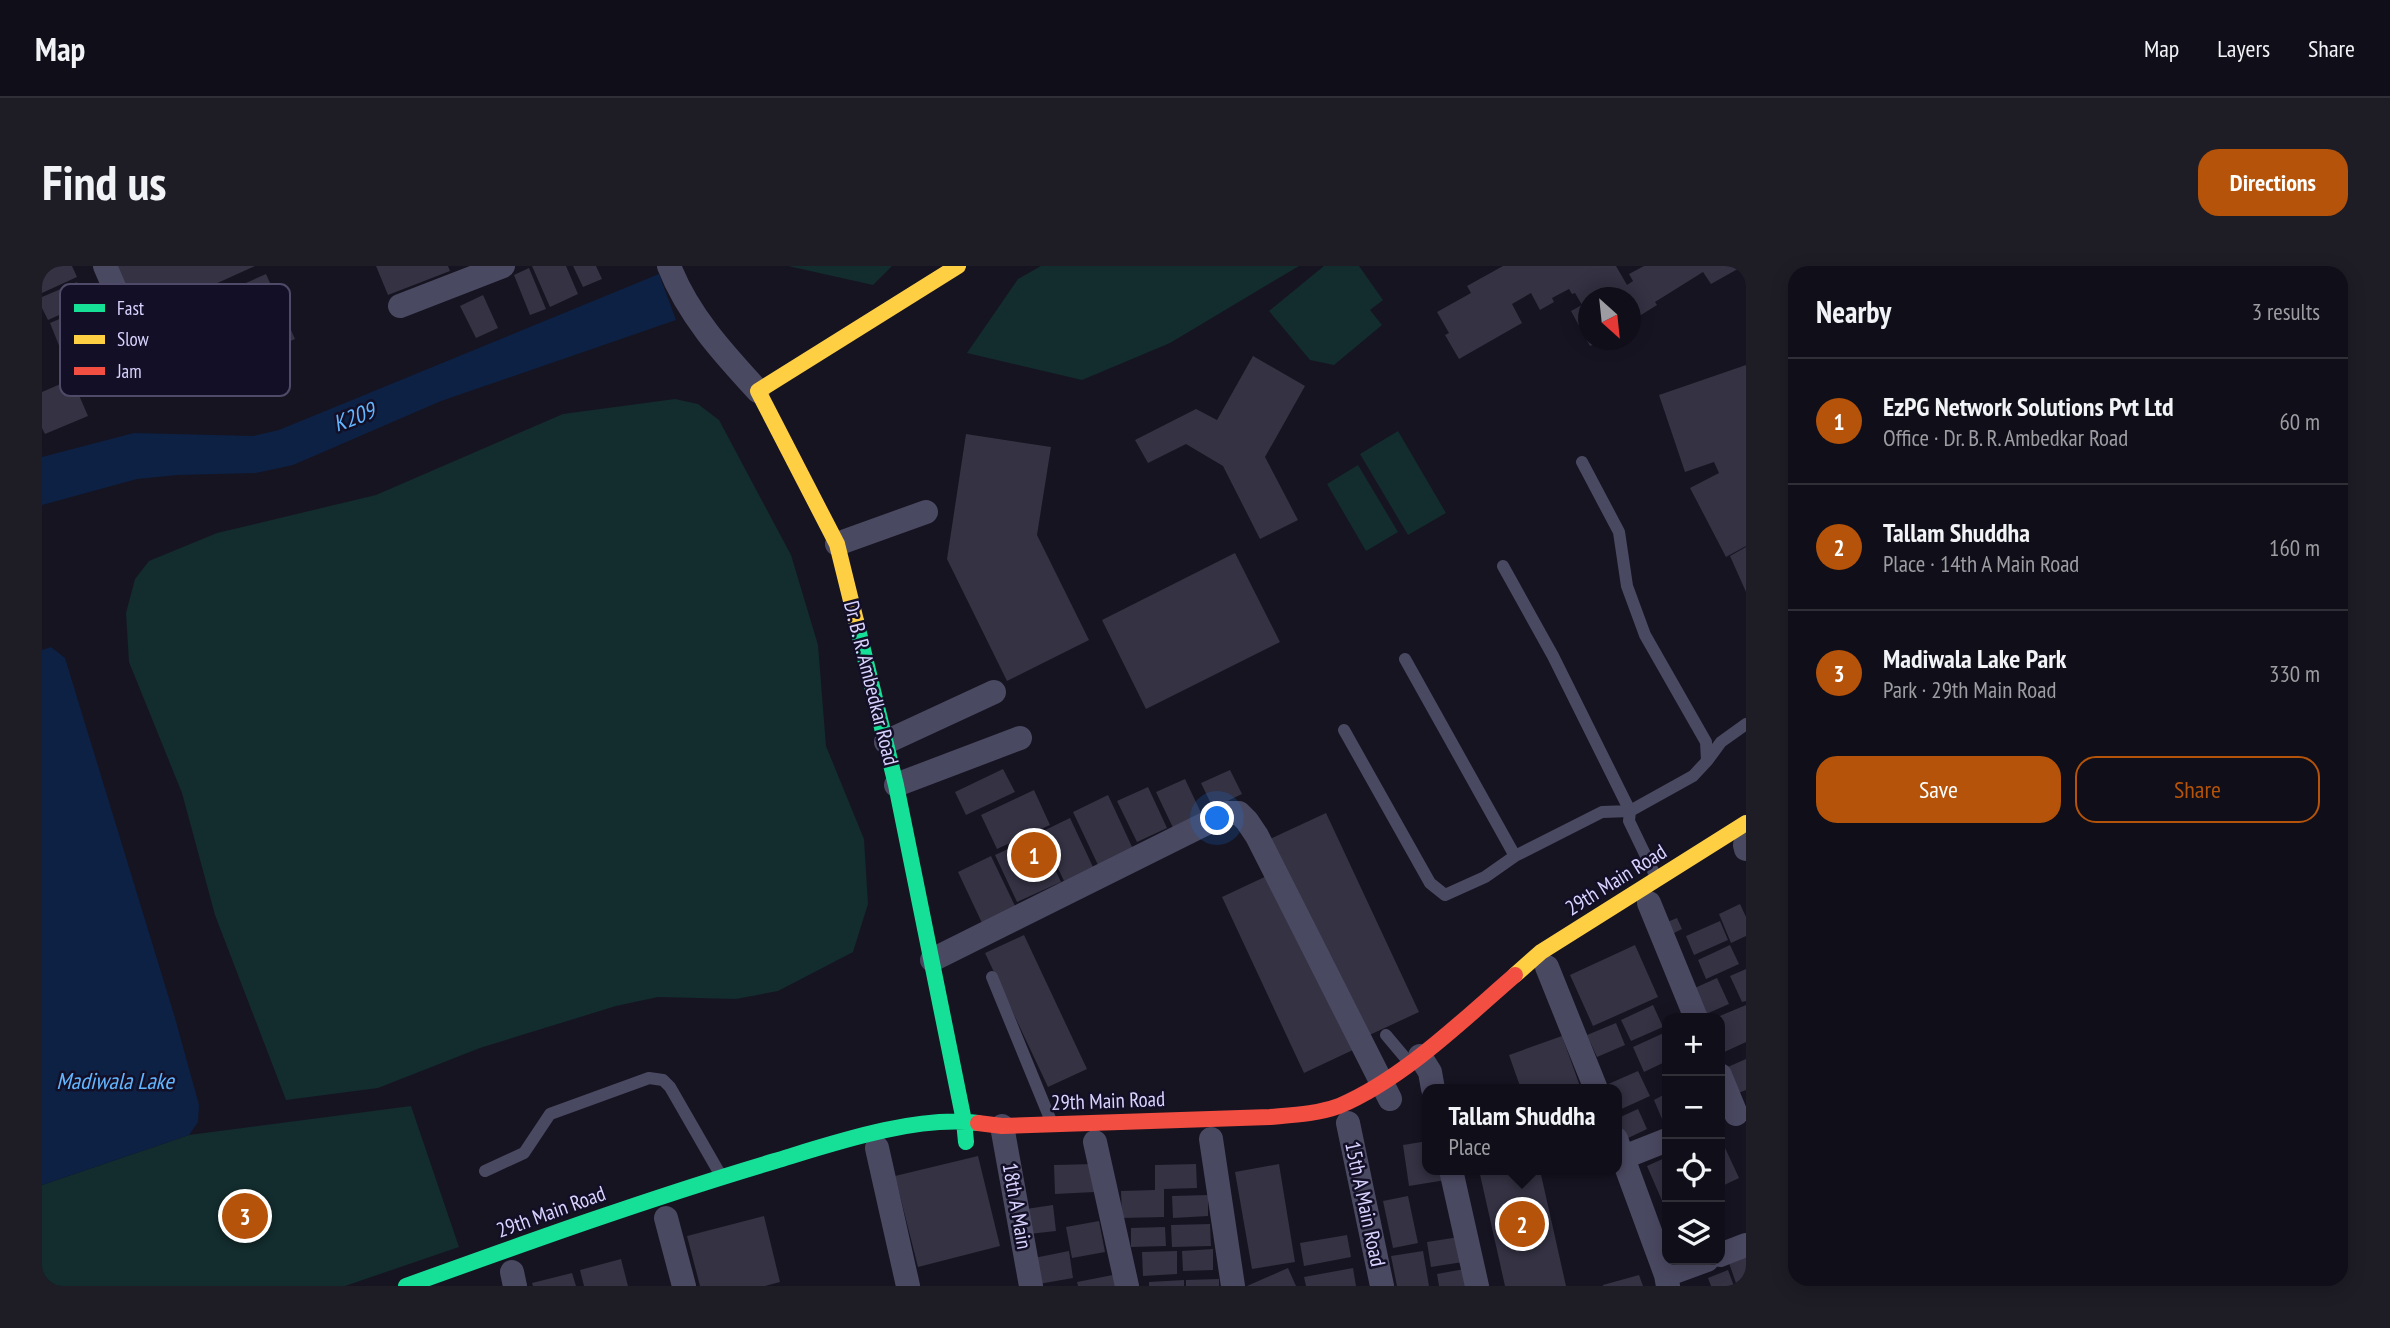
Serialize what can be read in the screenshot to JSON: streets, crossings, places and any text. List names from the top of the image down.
{
  "streets": {
    "main road": ["Dr. B. R. Ambedkar Road", "29th Main Road"],
    "street": ["15th A Main Road", "18th A Main"]
  },
  "crossings": [
    ["Dr. B. R. Ambedkar Road", "29th Main Road"],
    ["Dr. B. R. Ambedkar Road", "18th A Main"],
    ["29th Main Road", "18th A Main"]
  ],
  "water": ["K209", "Madiwala Lake"],
  "legend": ["Fast", "Slow", "Jam"],
  "north": "bottom right",
  "page": {
    "header": "Map",
    "nav": ["Map", "Layers", "Share"],
    "buttons": [
      "Directions",
      ["Save", "Share"]
    ],
    "title": "Find us",
    "heading": ["Nearby", "3 results"],
    "list": [
      {
        "mark": "1",
        "name": "EzPG Network Solutions Pvt Ltd",
        "note": "Office · Dr. B. R. Ambedkar Road",
        "value": "60 m"
      },
      {
        "mark": "2",
        "name": "Tallam Shuddha",
        "note": "Place · 14th A Main Road",
        "value": "160 m"
      },
      {
        "mark": "3",
        "name": "Madiwala Lake Park",
        "note": "Park · 29th Main Road",
        "value": "330 m"
      }
    ],
    "pins": ["1", "3", "2"],
    "map_buttons": ["+", "−"],
    "popup": ["Tallam Shuddha", "Place"]
  }
}
